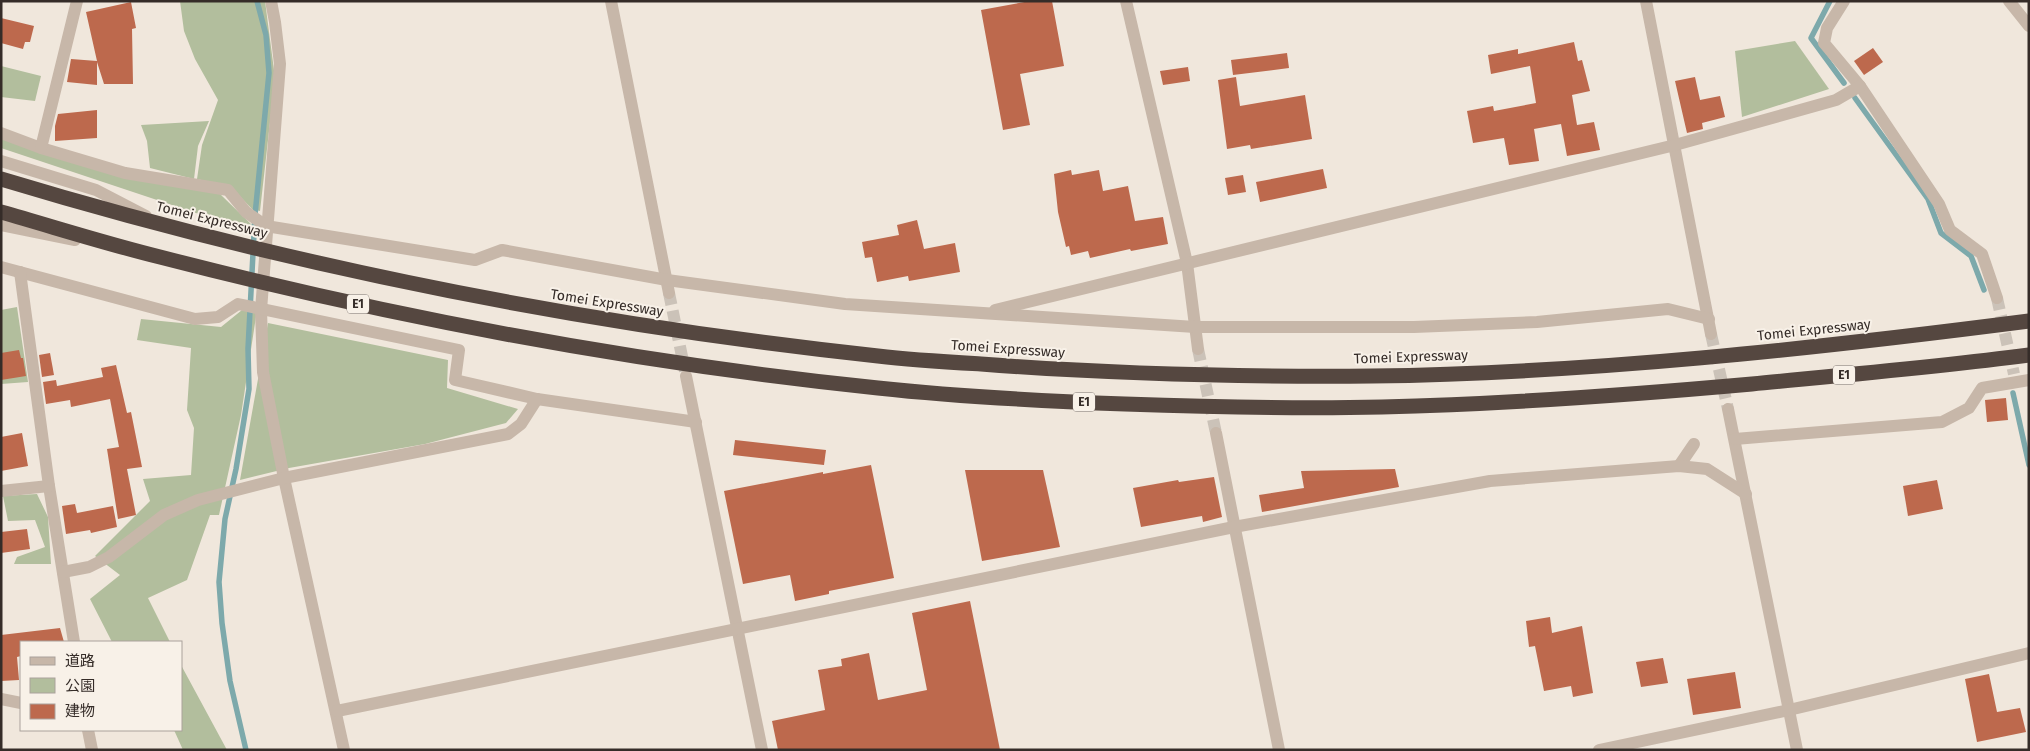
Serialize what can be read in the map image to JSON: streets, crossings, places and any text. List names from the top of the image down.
{
  "streets": {
    "highway": ["Tomei Expressway", "E1"]
  },
  "legend": ["道路", "公園", "建物"]
}
